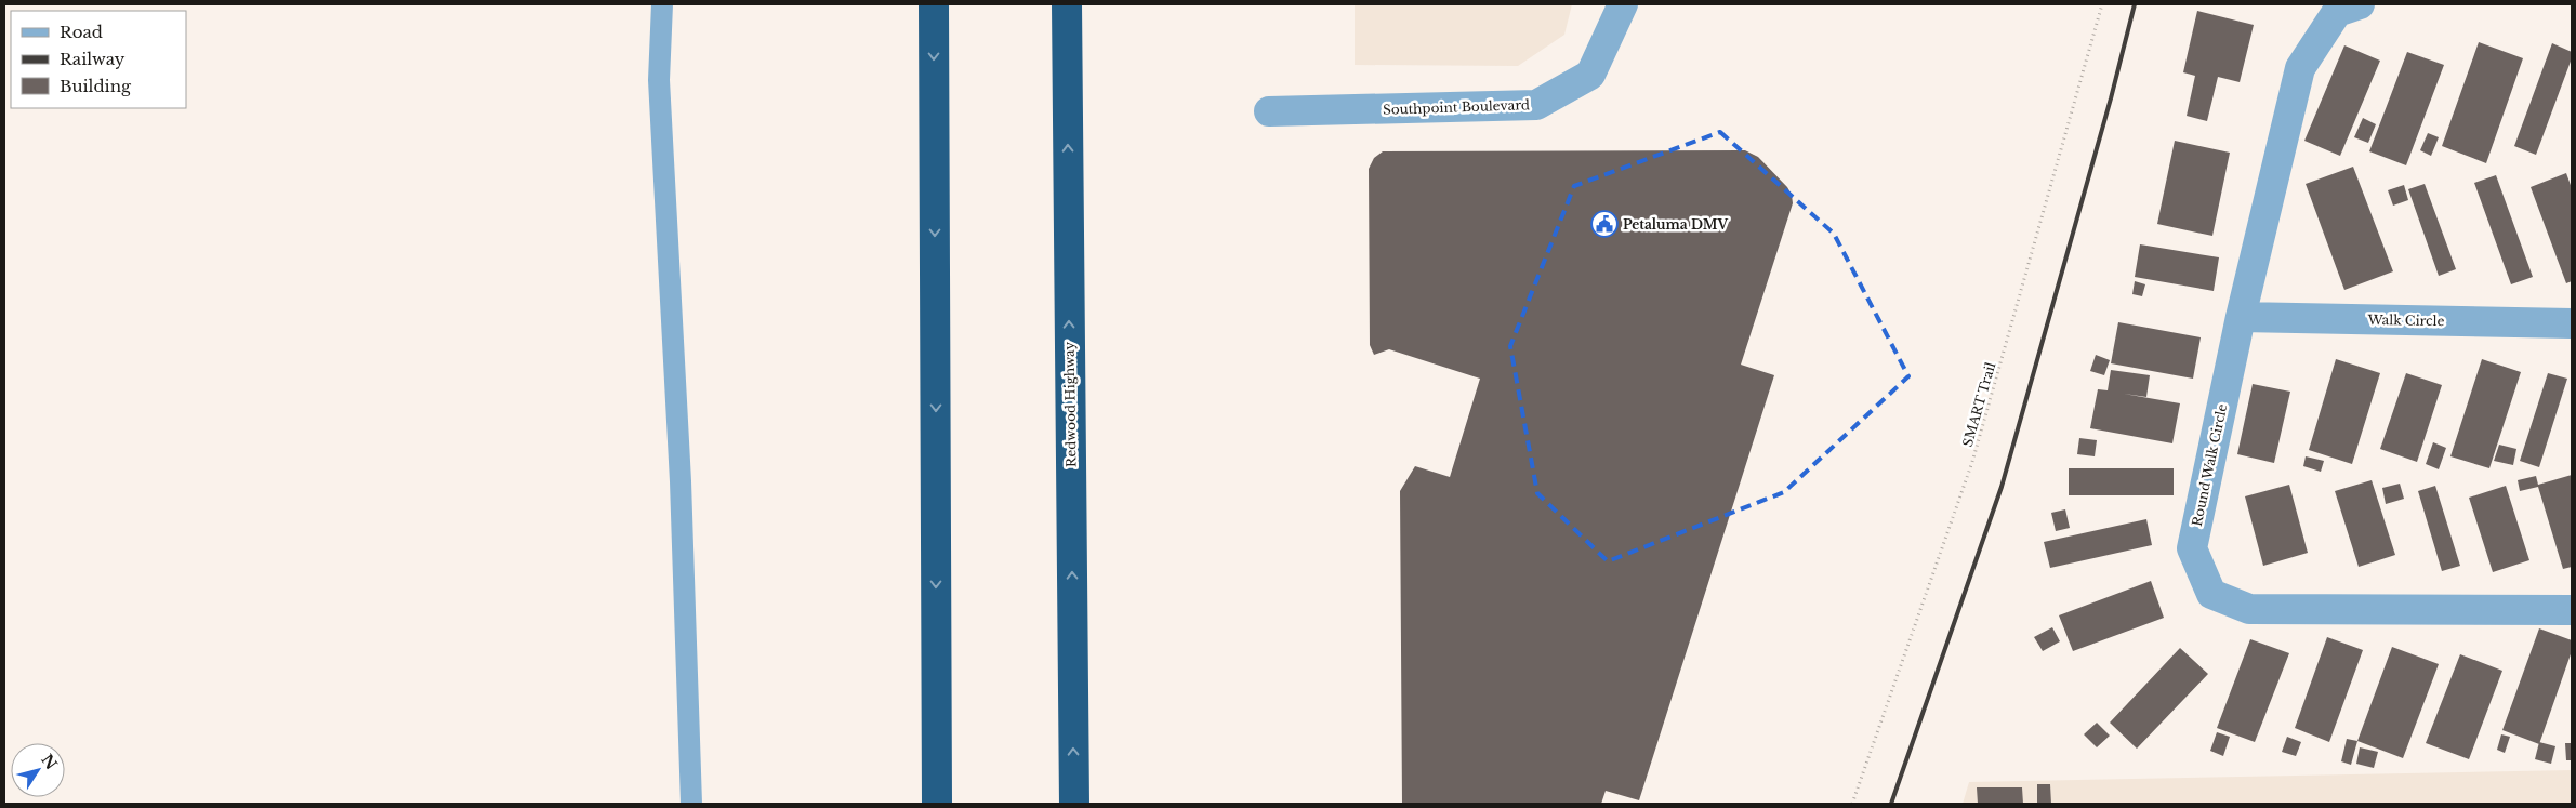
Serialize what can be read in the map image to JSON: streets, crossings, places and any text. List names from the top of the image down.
{
  "streets": {
    "highway": ["Redwood Highway"],
    "street": ["Southpoint Boulevard", "Walk Circle", "Round Walk Circle"],
    "path": ["SMART Trail"]
  },
  "crossings": [
    ["Walk Circle", "Round Walk Circle"]
  ],
  "places": {
    "public building": ["Petaluma DMV"]
  },
  "legend": ["Road", "Railway", "Building"],
  "north": "top right"
}
